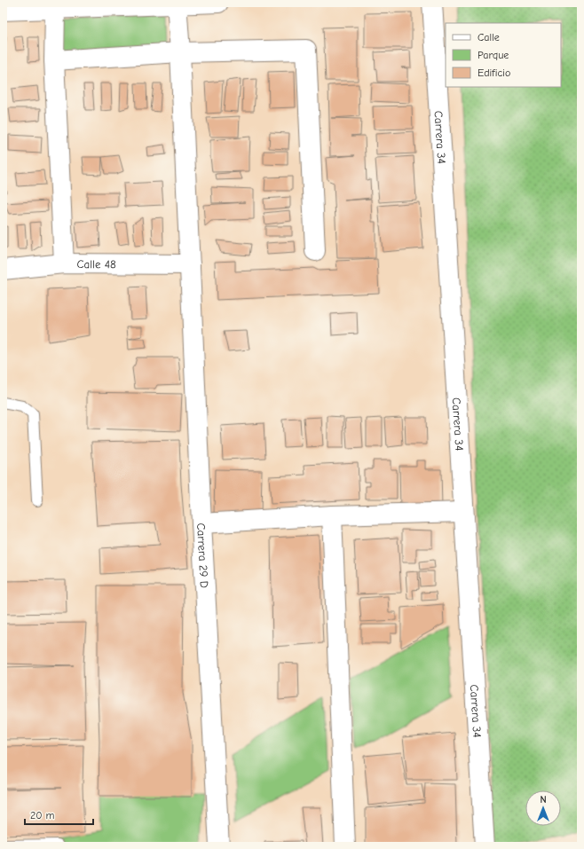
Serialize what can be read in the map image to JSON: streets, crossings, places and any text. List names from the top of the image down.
{
  "streets": {
    "street": ["Carrera 34", "Calle 48", "Carrera 29 D"]
  },
  "crossings": [
    ["Calle 48", "Carrera 29 D"]
  ],
  "legend": ["Calle", "Parque", "Edificio"],
  "scale_bar": "20 m",
  "north": "top"
}
